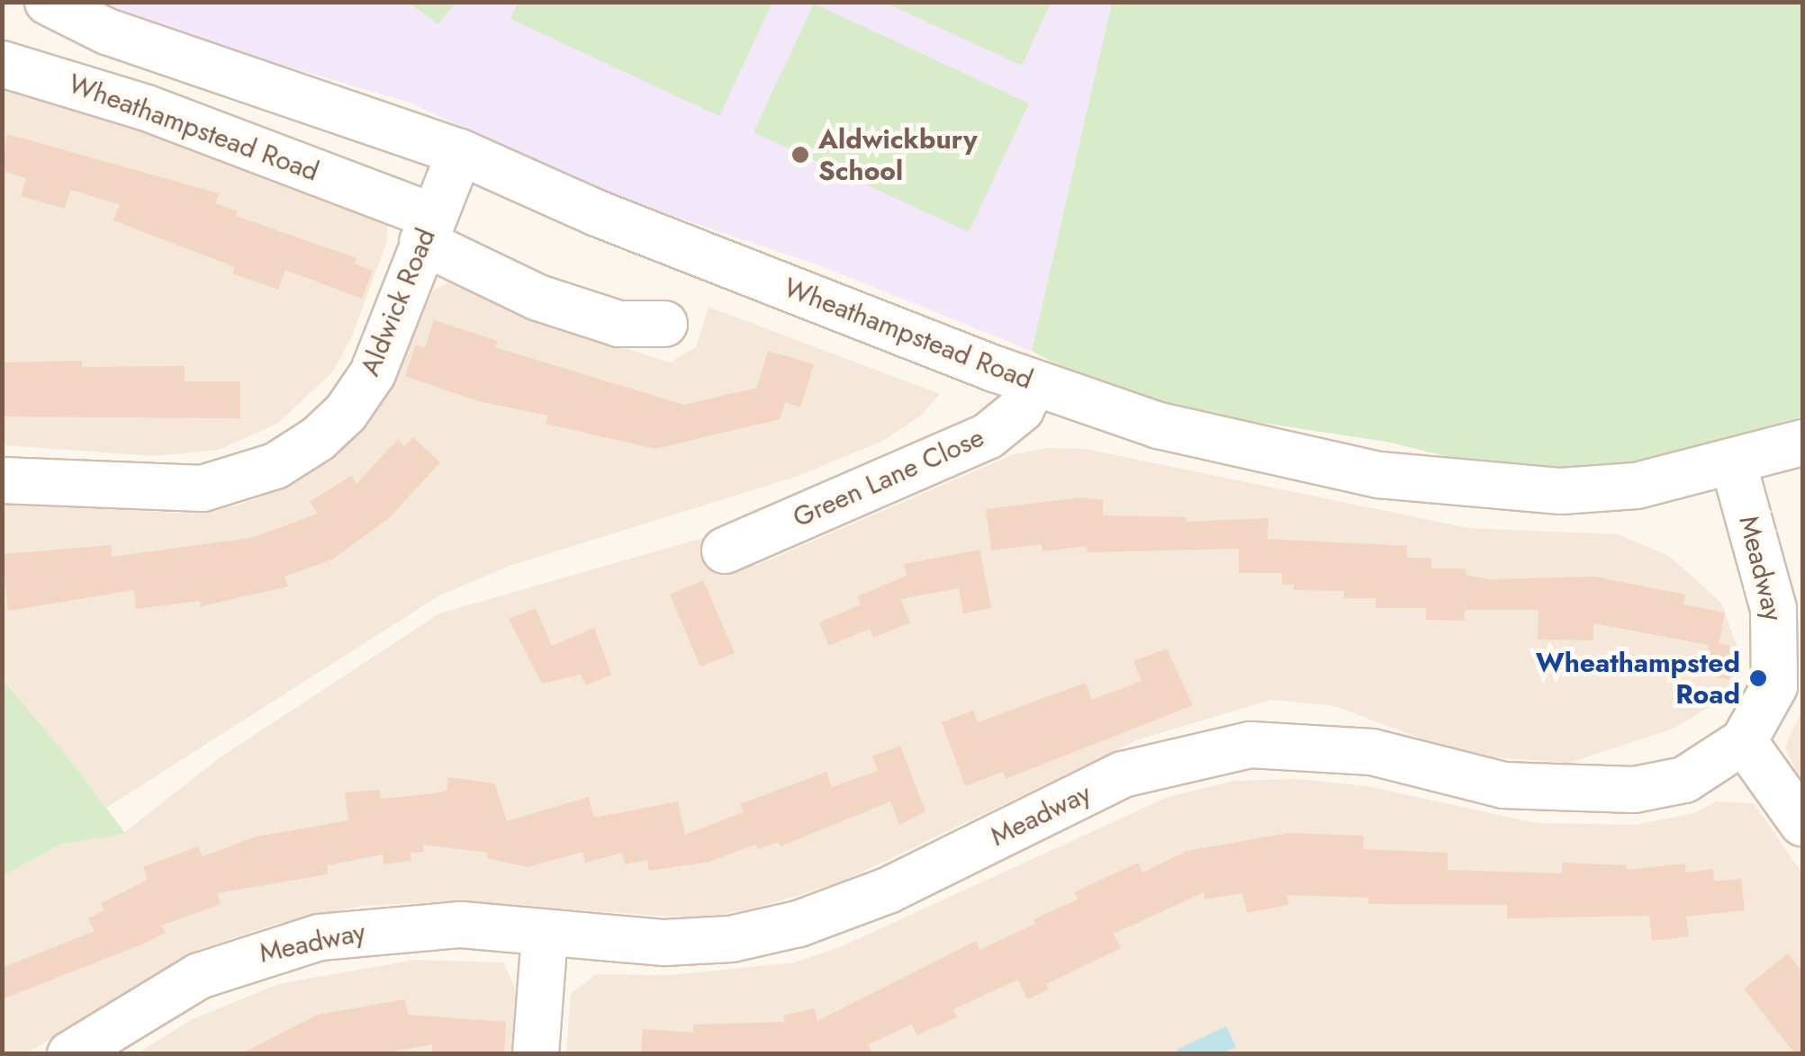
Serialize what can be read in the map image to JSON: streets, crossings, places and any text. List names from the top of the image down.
{
  "streets": {
    "street": [
      "Wheathampstead Road",
      "Aldwick Road",
      "Green Lane Close",
      "Meadway"
    ]
  },
  "crossings": [
    ["Wheathampstead Road", "Aldwick Road"],
    ["Wheathampstead Road", "Green Lane Close"],
    ["Wheathampstead Road", "Meadway"]
  ],
  "places": ["Aldwickbury School", "Wheathampsted Road"]
}
